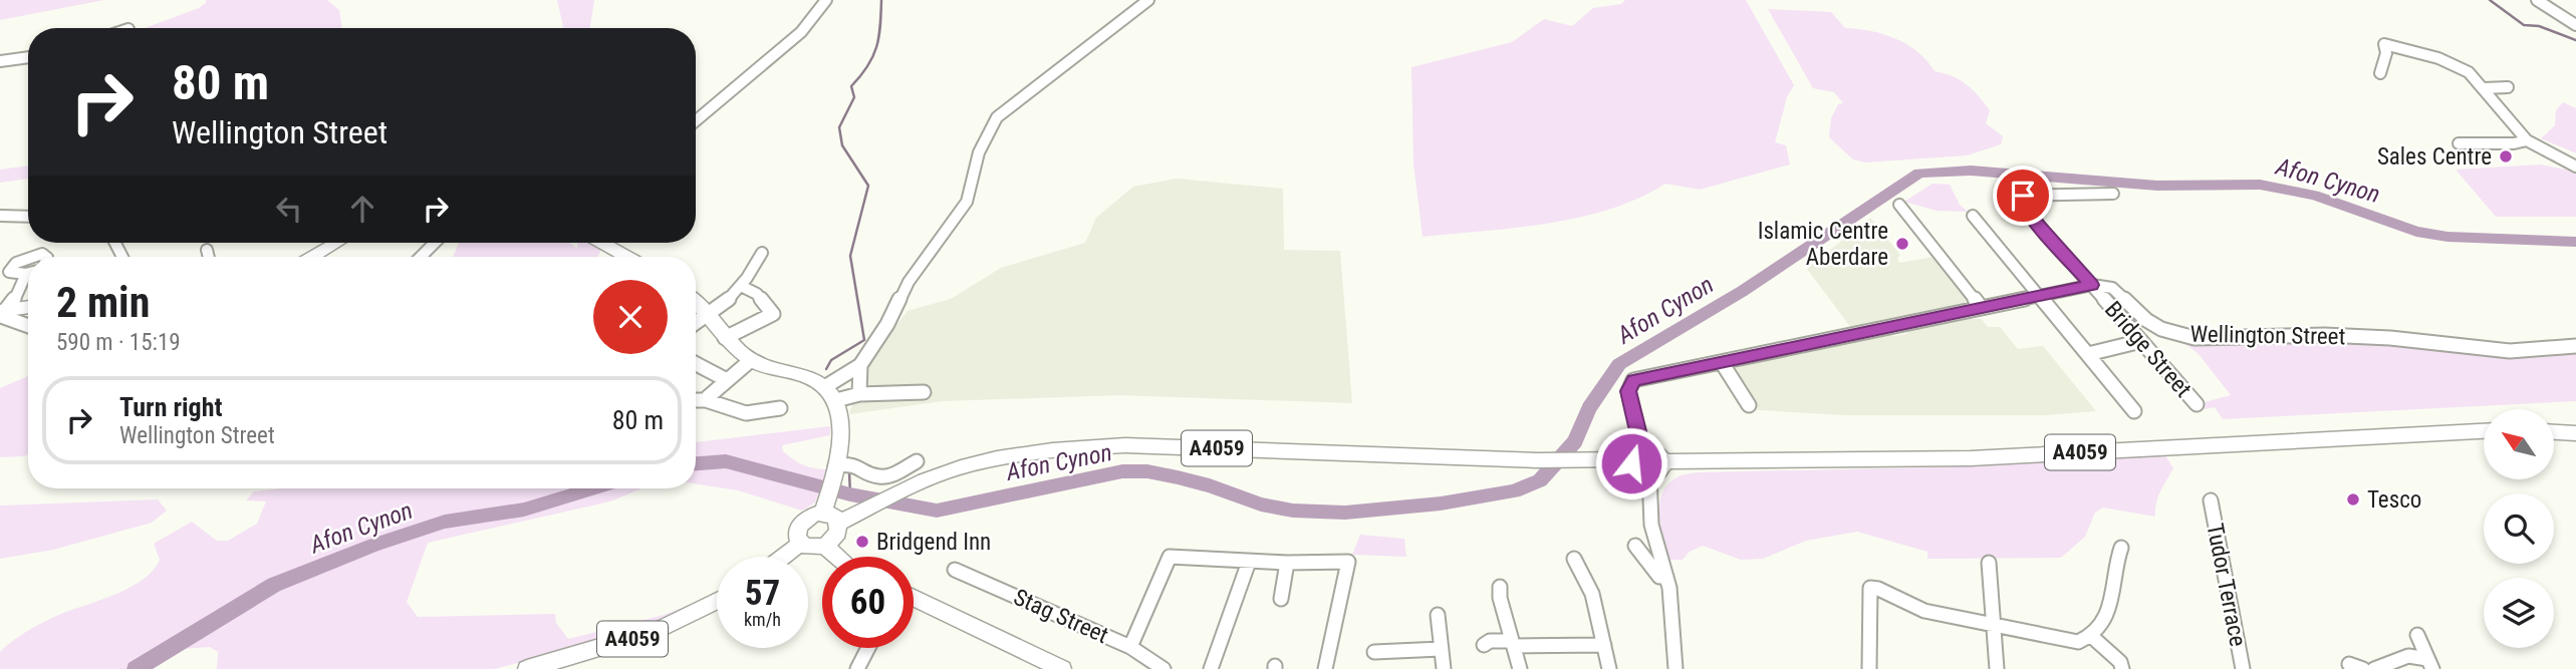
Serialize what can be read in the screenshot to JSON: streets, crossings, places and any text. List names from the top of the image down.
{
  "streets": {
    "main road": ["A4059"],
    "street": [
      "Wellington Street",
      "Bridge Street",
      "Tudor Terrace",
      "Stag Street"
    ]
  },
  "crossings": [
    ["Wellington Street", "Bridge Street"]
  ],
  "water": ["Afon Cynon"],
  "places": [
    "Sales Centre",
    "Islamic Centre Aberdare",
    "Tesco",
    "Bridgend Inn"
  ],
  "north": "top left",
  "page": {
    "turn": ["80 m", "Wellington Street"],
    "heading": ["2 min", "590 m · 15:19"],
    "list": [
      {
        "name": "Turn right",
        "note": "Wellington Street",
        "value": "80 m"
      }
    ],
    "speed": "57 km/h",
    "limit": "60"
  }
}
